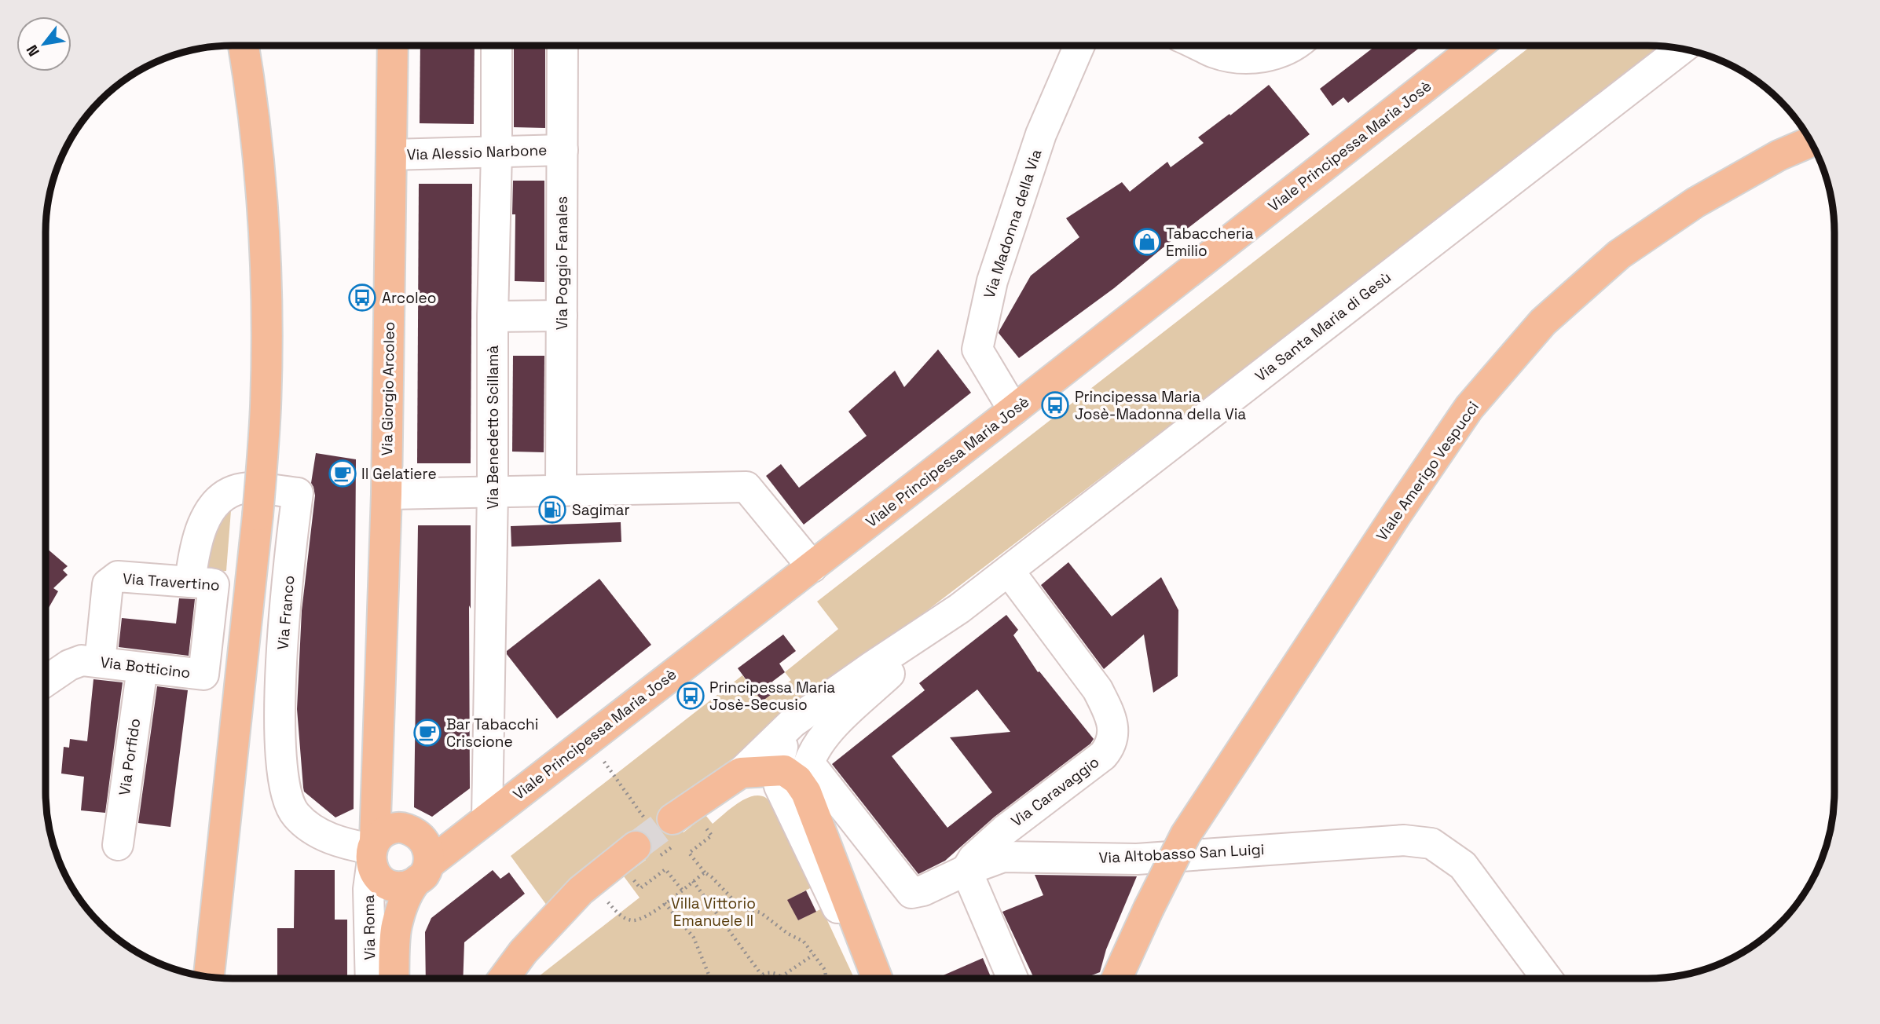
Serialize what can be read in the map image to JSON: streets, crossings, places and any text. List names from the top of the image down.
{
  "streets": {
    "main road": ["Viale Principessa Maria Josè", "Via Giorgio Arcoleo", "Viale Amerigo Vespucci"],
    "street": [
      "Via Alessio Narbone",
      "Via Madonna della Via",
      "Via Poggio Fanales",
      "Via Santa Maria di Gesù",
      "Via Benedetto Scillamà",
      "Via Travertino",
      "Via Franco",
      "Via Botticino",
      "Via Porfido",
      "Via Caravaggio",
      "Via Altobasso San Luigi",
      "Via Roma"
    ]
  },
  "crossings": [
    ["Viale Principessa Maria Josè", "Via Madonna della Via"],
    ["Viale Principessa Maria Josè", "Via Giorgio Arcoleo"],
    ["Viale Principessa Maria Josè", "Via Benedetto Scillamà"],
    ["Viale Principessa Maria Josè", "Via Franco"],
    ["Viale Principessa Maria Josè", "Via Roma"],
    ["Via Alessio Narbone", "Via Poggio Fanales"],
    ["Via Alessio Narbone", "Via Giorgio Arcoleo"],
    ["Via Alessio Narbone", "Via Benedetto Scillamà"],
    ["Via Santa Maria di Gesù", "Via Caravaggio"],
    ["Via Giorgio Arcoleo", "Via Franco"],
    ["Via Giorgio Arcoleo", "Via Roma"],
    ["Via Travertino", "Via Franco"],
    ["Via Travertino", "Via Botticino"],
    ["Via Franco", "Via Botticino"],
    ["Via Franco", "Via Roma"],
    ["Via Botticino", "Via Porfido"],
    ["Via Caravaggio", "Via Altobasso San Luigi"]
  ],
  "parks": ["Villa Vittorio Emanuele II"],
  "places": {
    "shop": ["Tabaccheria Emilio"],
    "bus stop": ["Arcoleo", "Principessa Maria Josè-Madonna della Via", "Principessa Maria Josè-Secusio"],
    "cafe": ["Il Gelatiere", "Bar Tabacchi Criscione"],
    "fuel station": ["Sagimar"]
  },
  "north": "bottom left"
}
